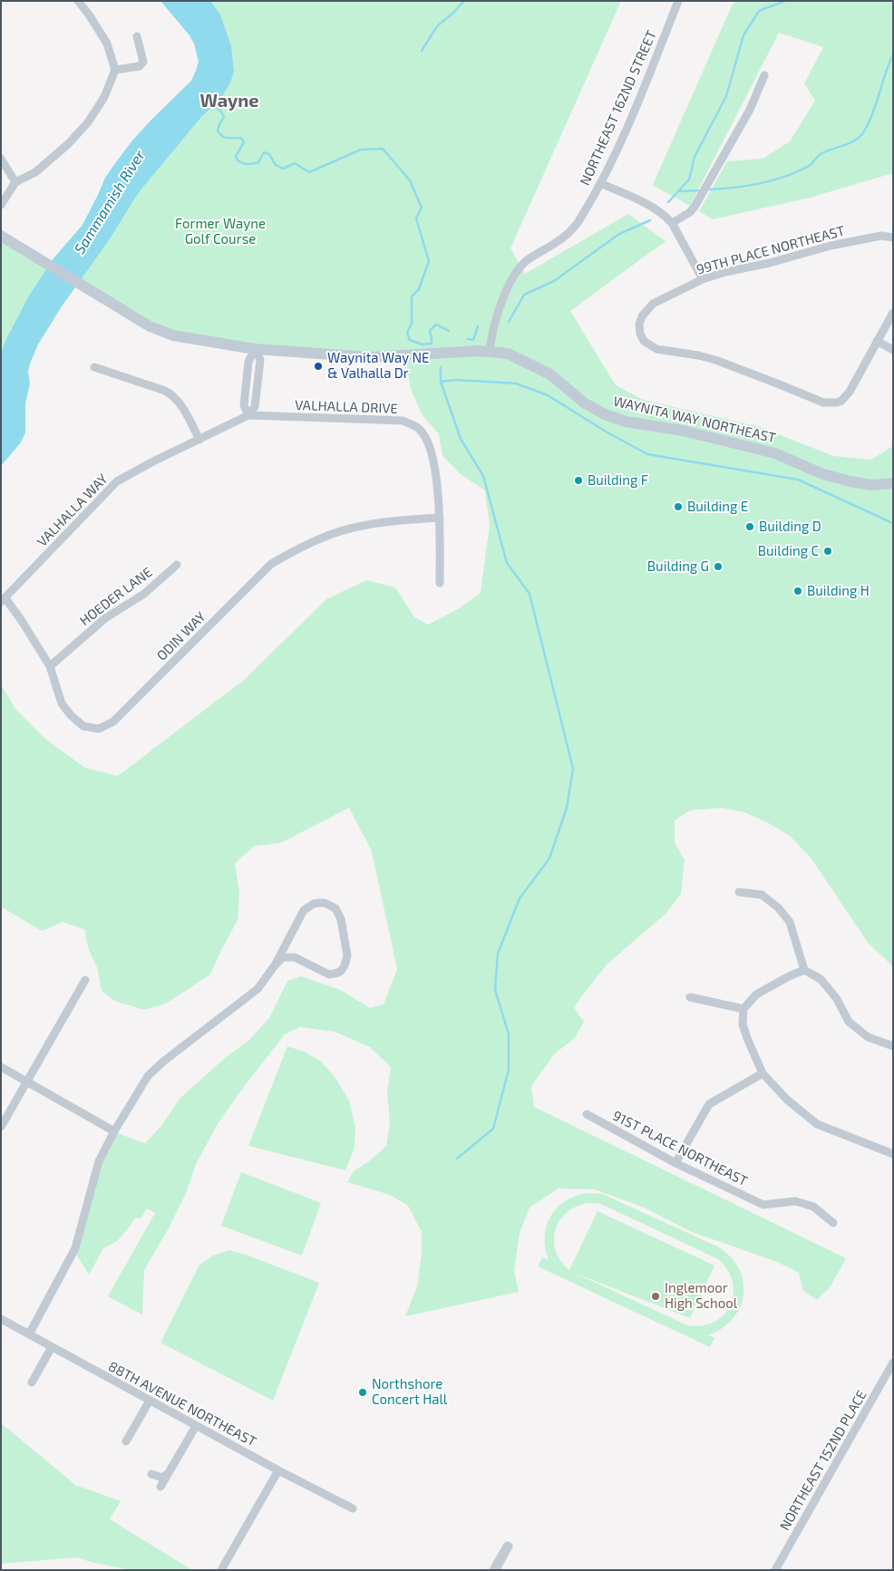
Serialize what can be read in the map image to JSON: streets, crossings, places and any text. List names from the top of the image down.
{
  "streets": {
    "main road": ["WAYNITA WAY NORTHEAST"],
    "street": [
      "NORTHEAST 162ND STREET",
      "99TH PLACE NORTHEAST",
      "VALHALLA DRIVE",
      "VALHALLA WAY",
      "HOEDER LANE",
      "ODIN WAY",
      "91ST PLACE NORTHEAST",
      "88TH AVENUE NORTHEAST",
      "NORTHEAST 152ND PLACE"
    ]
  },
  "crossings": [
    ["NORTHEAST 162ND STREET", "WAYNITA WAY NORTHEAST"],
    ["VALHALLA DRIVE", "VALHALLA WAY"],
    ["VALHALLA DRIVE", "ODIN WAY"],
    ["VALHALLA WAY", "ODIN WAY"],
    ["HOEDER LANE", "ODIN WAY"]
  ],
  "districts": ["Wayne"],
  "water": ["Sammamish River"],
  "parks": ["Former Wayne Golf Course"],
  "places": [
    "Waynita Way NE & Valhalla Dr",
    "Building F",
    "Building E",
    "Building D",
    "Building C",
    "Building G",
    "Building H",
    "Inglemoor High School",
    "Northshore Concert Hall"
  ]
}
